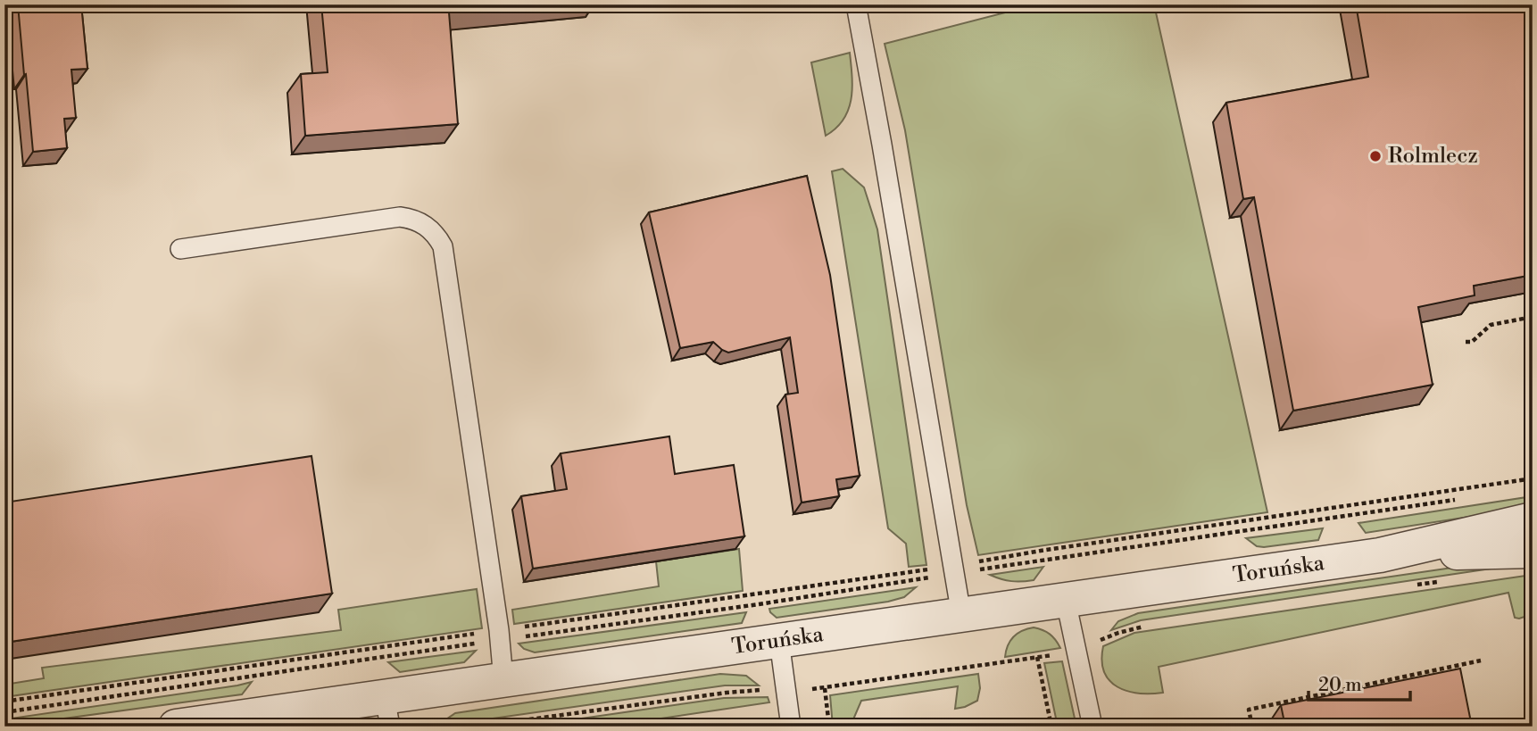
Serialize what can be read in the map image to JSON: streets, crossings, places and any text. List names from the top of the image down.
{
  "streets": {
    "street": ["Toruńska"]
  },
  "places": ["Rolmlecz"],
  "scale_bar": "20 m"
}
